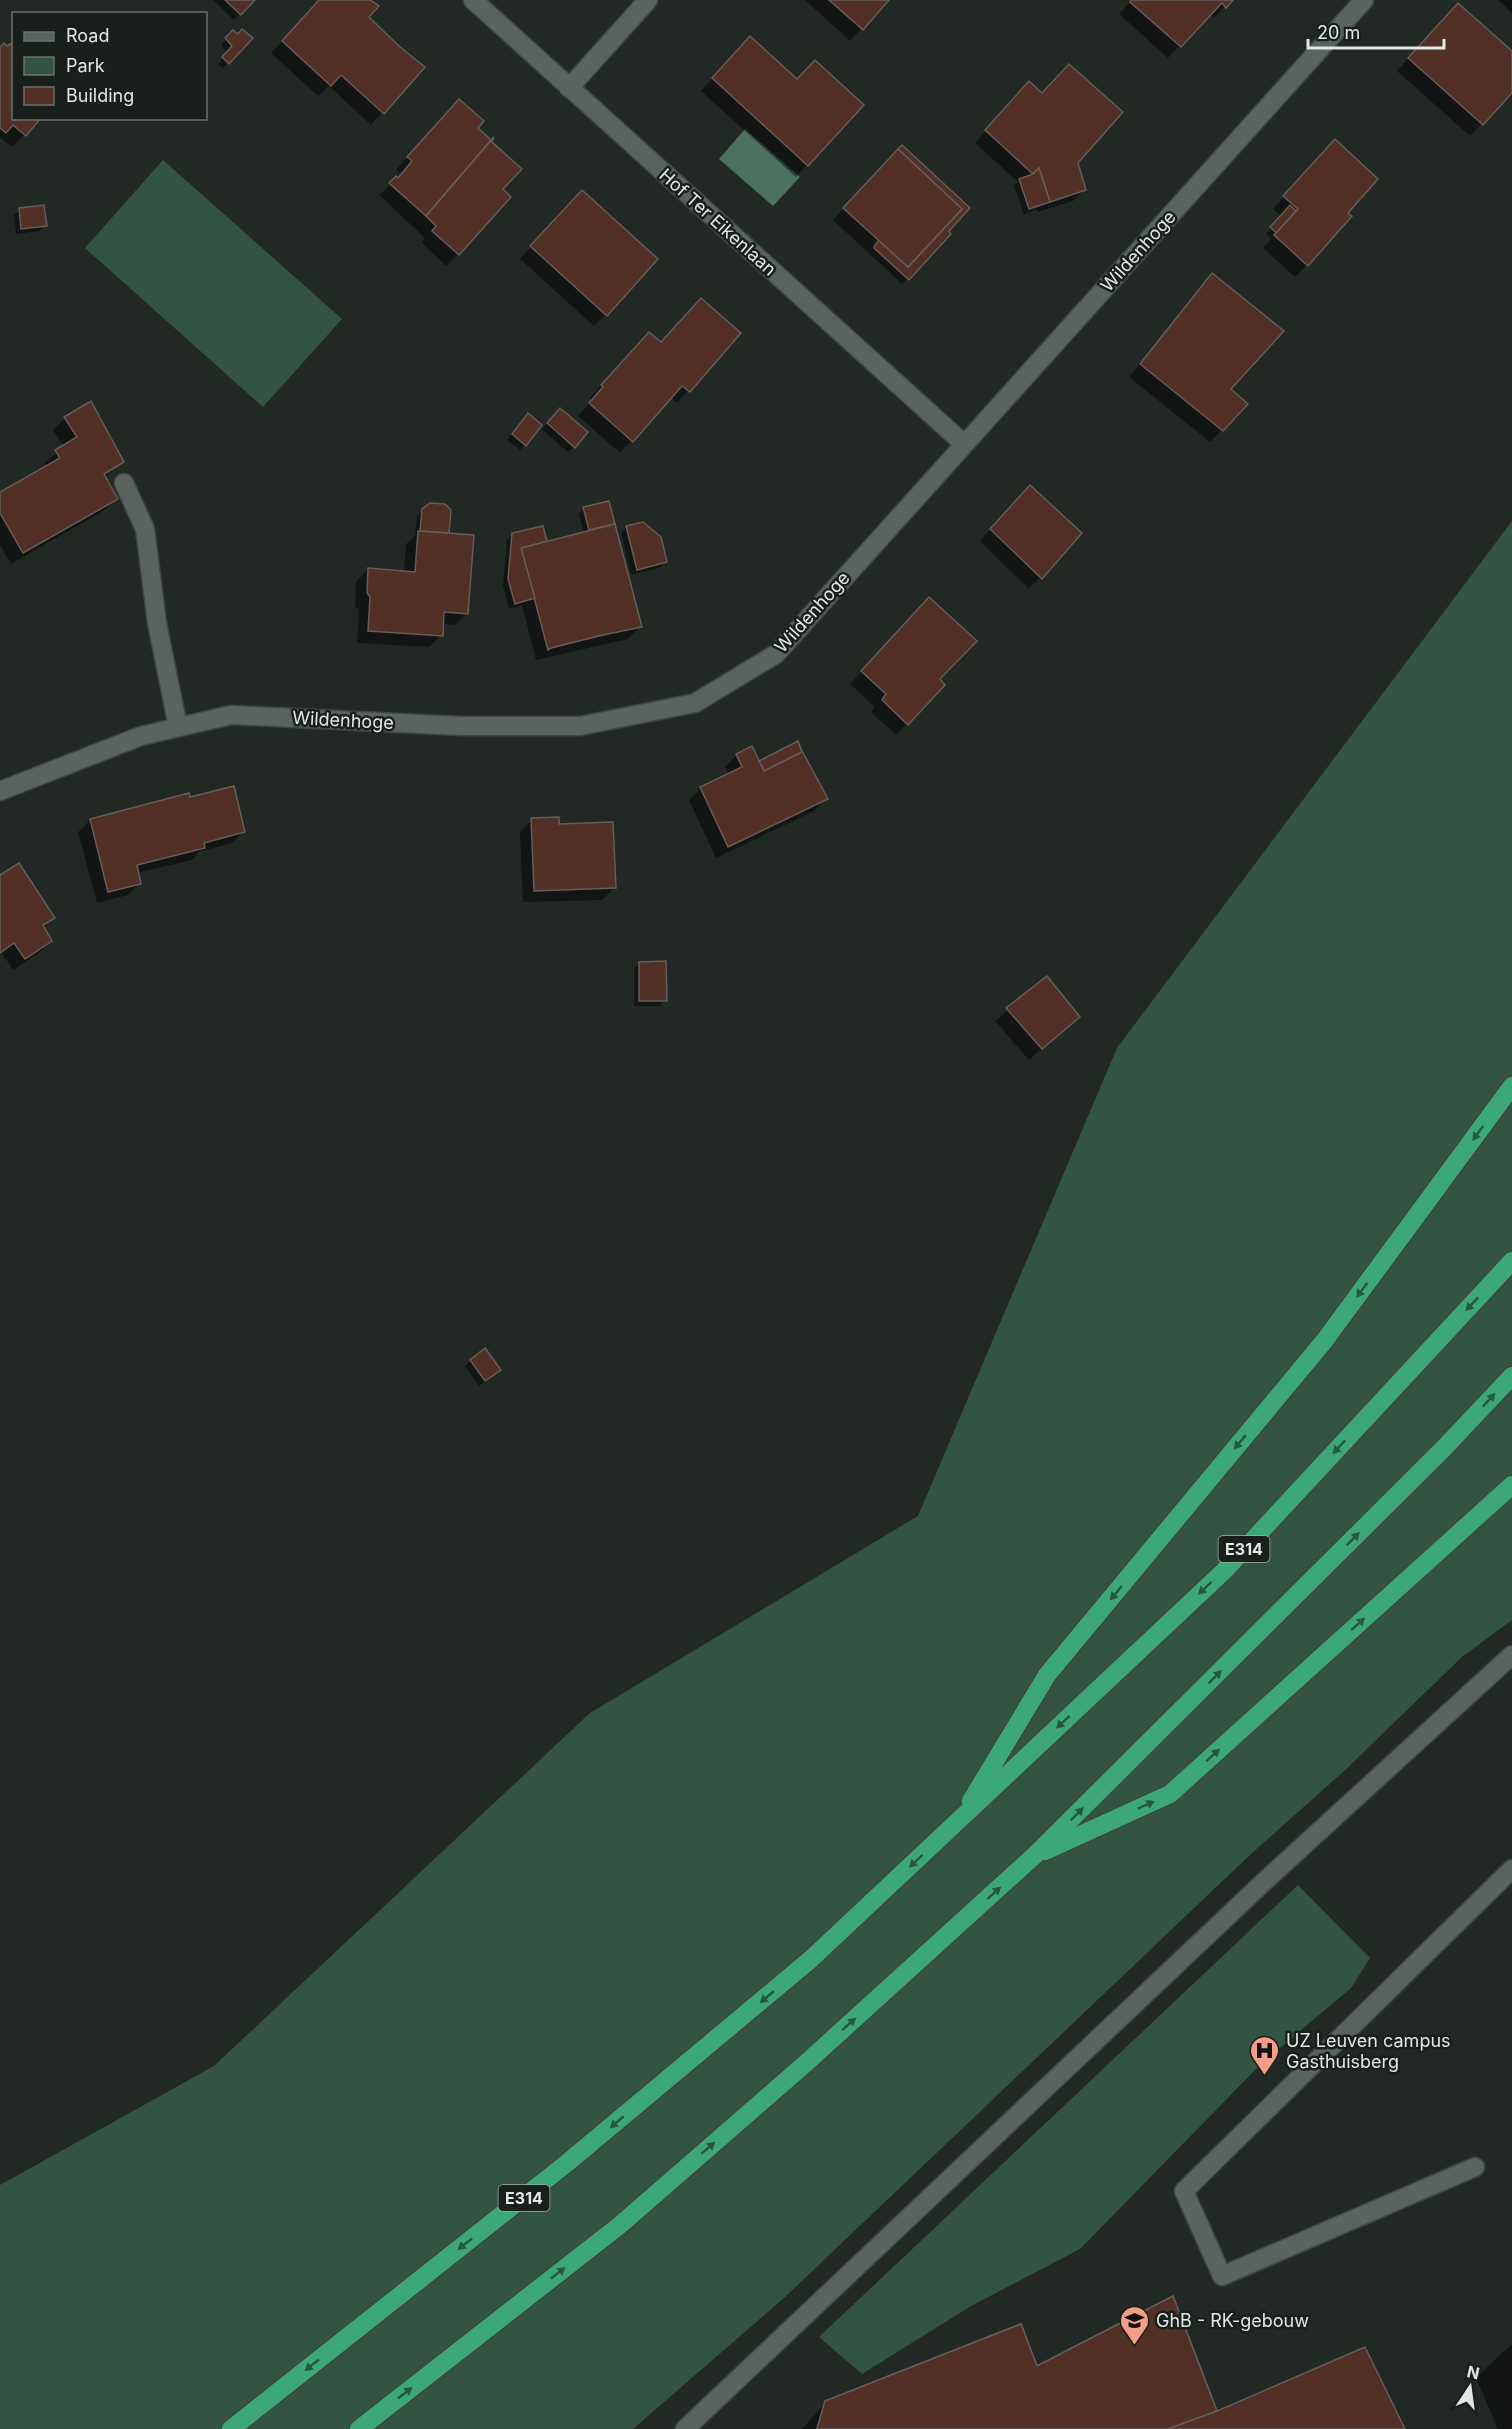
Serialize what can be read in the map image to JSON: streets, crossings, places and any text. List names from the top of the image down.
{
  "streets": {
    "highway": ["E314"],
    "street": ["Hof Ter Eikenlaan", "Wildenhoge"]
  },
  "crossings": [
    ["Hof Ter Eikenlaan", "Wildenhoge"]
  ],
  "places": {
    "hospital": ["UZ Leuven campus Gasthuisberg"],
    "school or university": ["GhB - RK-gebouw"]
  },
  "legend": ["Road", "Park", "Building"],
  "scale_bar": "20 m",
  "north": "top"
}
